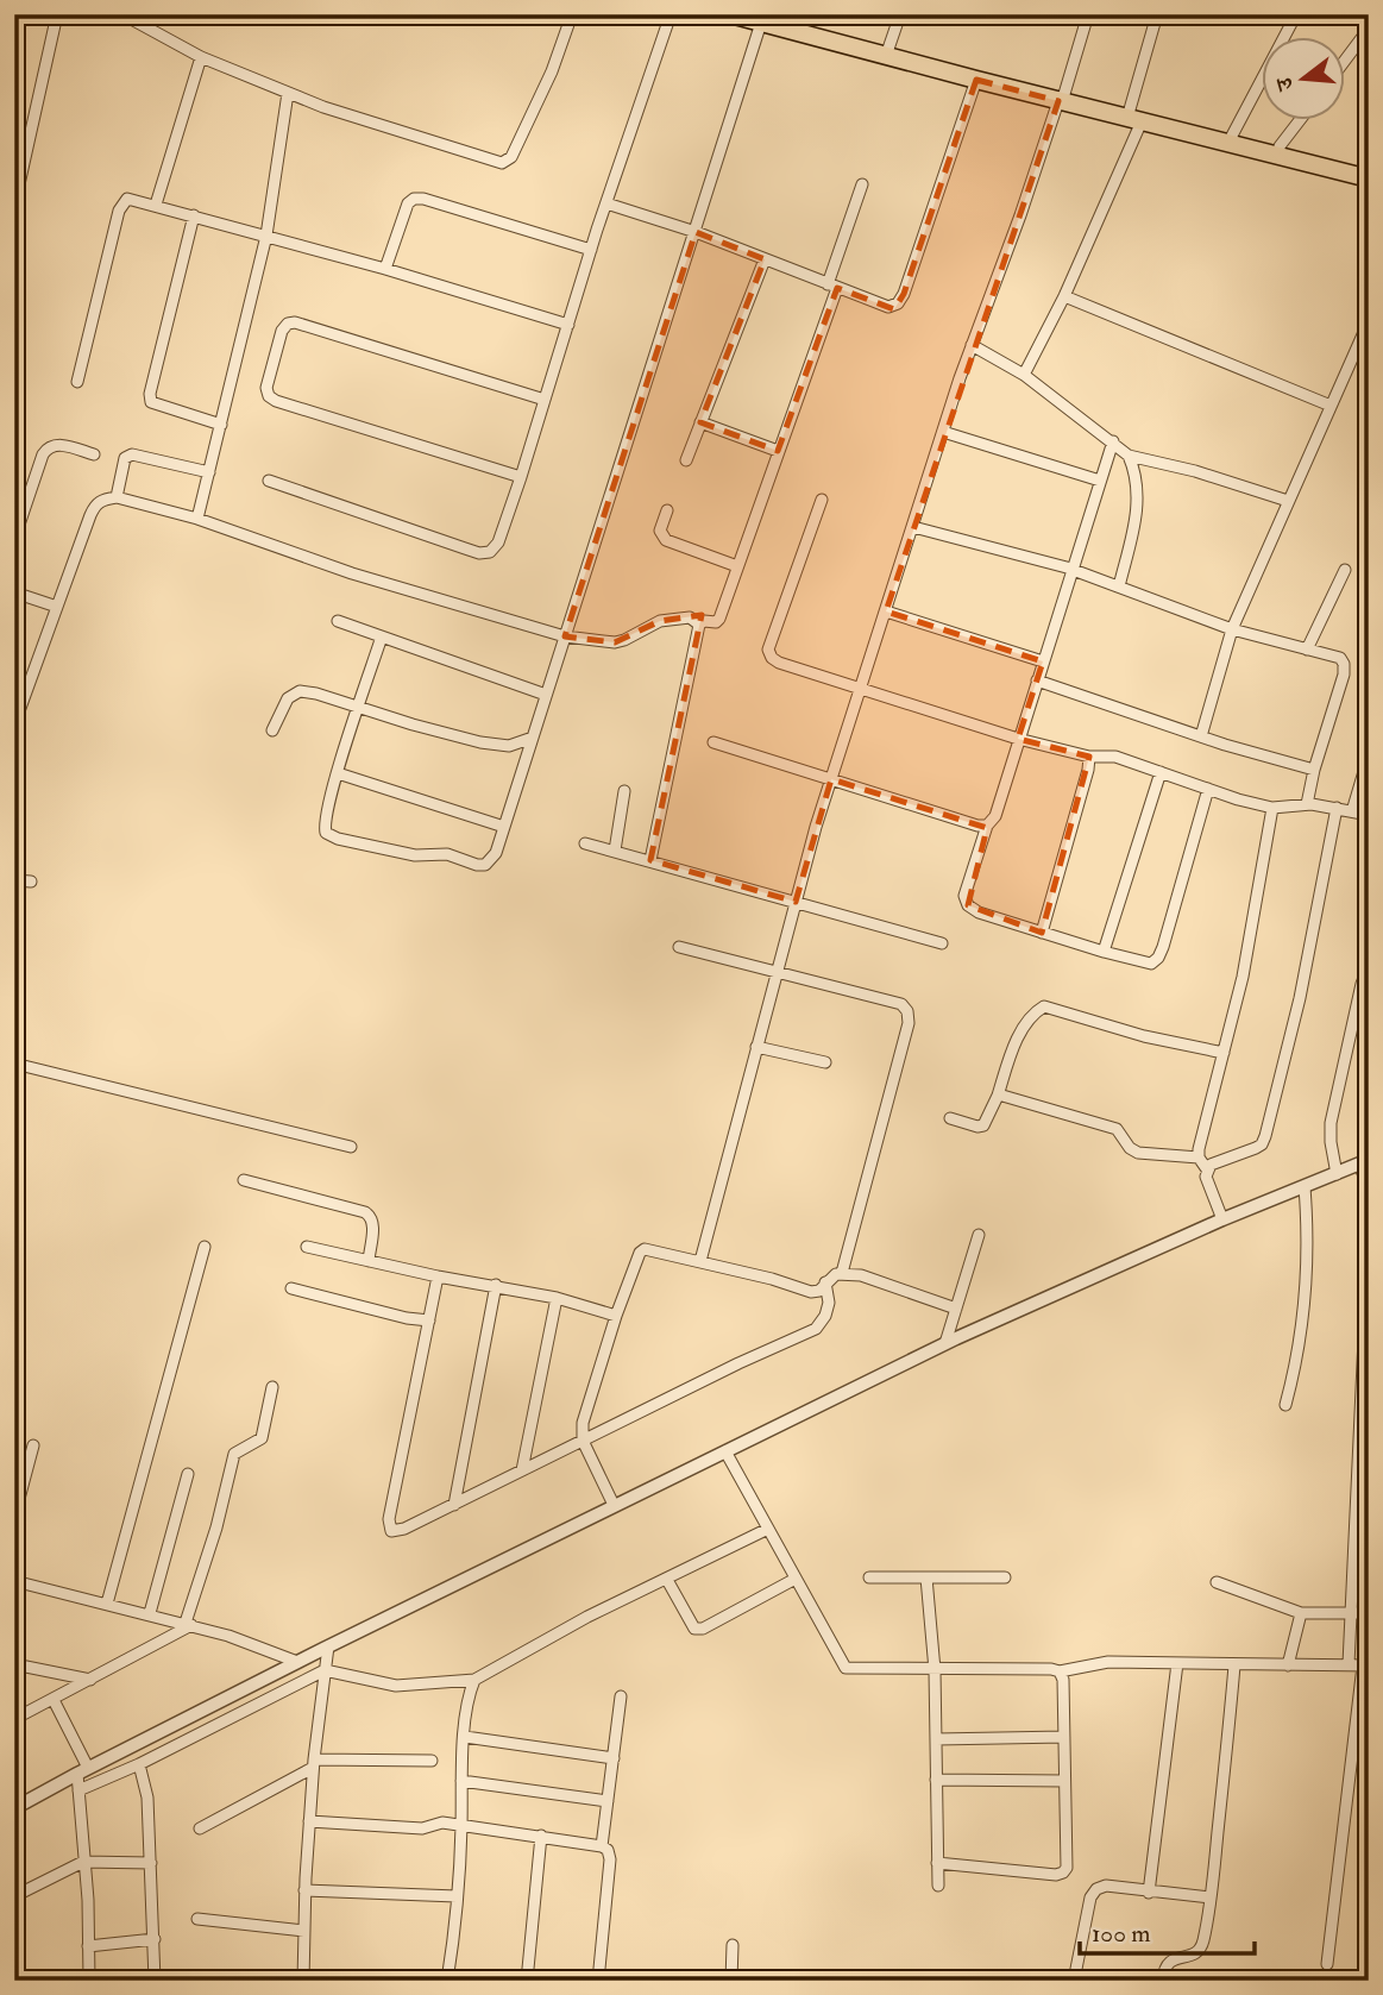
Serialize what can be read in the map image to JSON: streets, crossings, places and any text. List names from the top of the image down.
{
  "scale_bar": "100 m",
  "north": "left"
}
